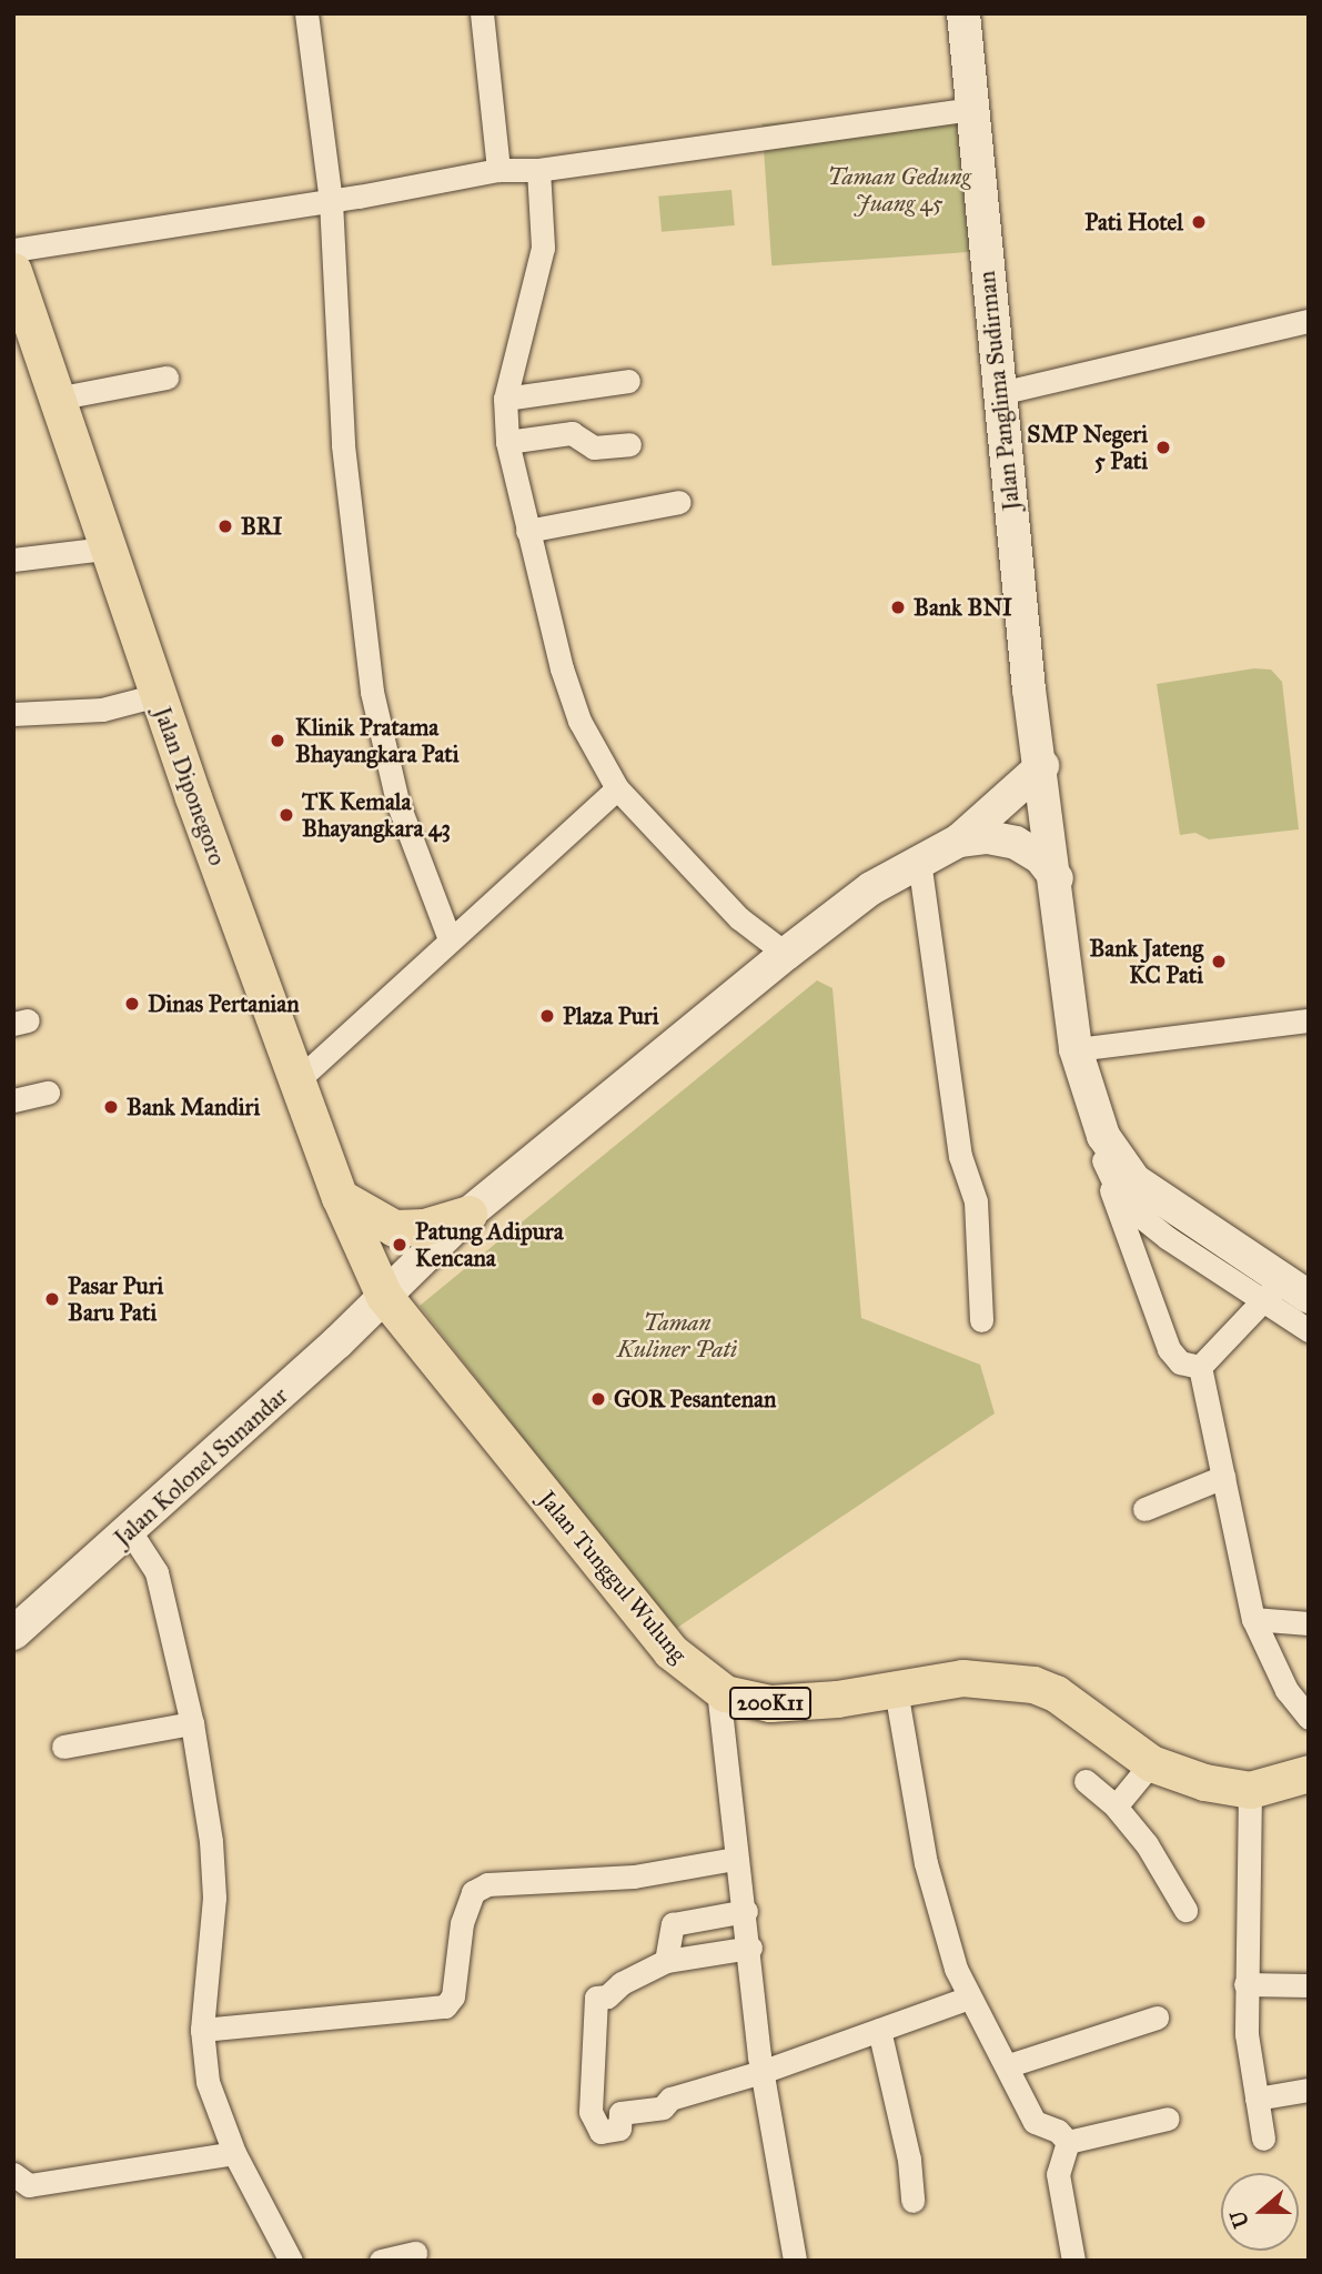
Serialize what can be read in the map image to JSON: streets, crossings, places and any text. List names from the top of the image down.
{
  "streets": {
    "main road": [
      "Jalan Panglima Sudirman",
      "Jalan Diponegoro",
      "Jalan Kolonel Sunandar",
      "Jalan Tunggul Wulung",
      "200K11"
    ]
  },
  "crossings": [
    ["Jalan Diponegoro", "Jalan Kolonel Sunandar"],
    ["Jalan Diponegoro", "Jalan Tunggul Wulung"],
    ["Jalan Kolonel Sunandar", "Jalan Tunggul Wulung"]
  ],
  "parks": ["Taman Gedung Juang 45", "Taman Kuliner Pati"],
  "places": [
    "Pati Hotel",
    "SMP Negeri 5 Pati",
    "BRI",
    "Bank BNI",
    "Klinik Pratama Bhayangkara Pati",
    "TK Kemala Bhayangkara 43",
    "Bank Jateng KC Pati",
    "Dinas Pertanian",
    "Plaza Puri",
    "Bank Mandiri",
    "Patung Adipura Kencana",
    "Pasar Puri Baru Pati",
    "GOR Pesantenan"
  ],
  "north": "left"
}
